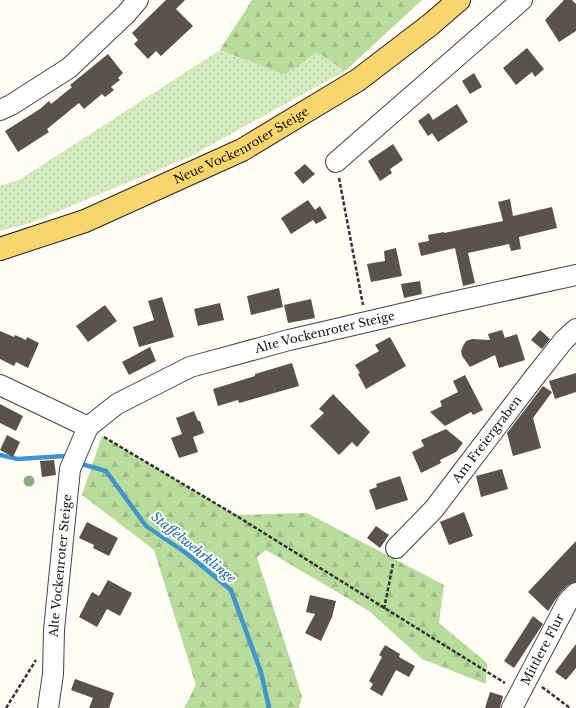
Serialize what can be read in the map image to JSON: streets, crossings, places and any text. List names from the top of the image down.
{
  "streets": {
    "main road": ["Neue Vockenroter Steige"],
    "street": ["Alte Vockenroter Steige", "Am Freiergraben", "Mittlere Flur"]
  },
  "water": ["Staffelwehrklinge"]
}
